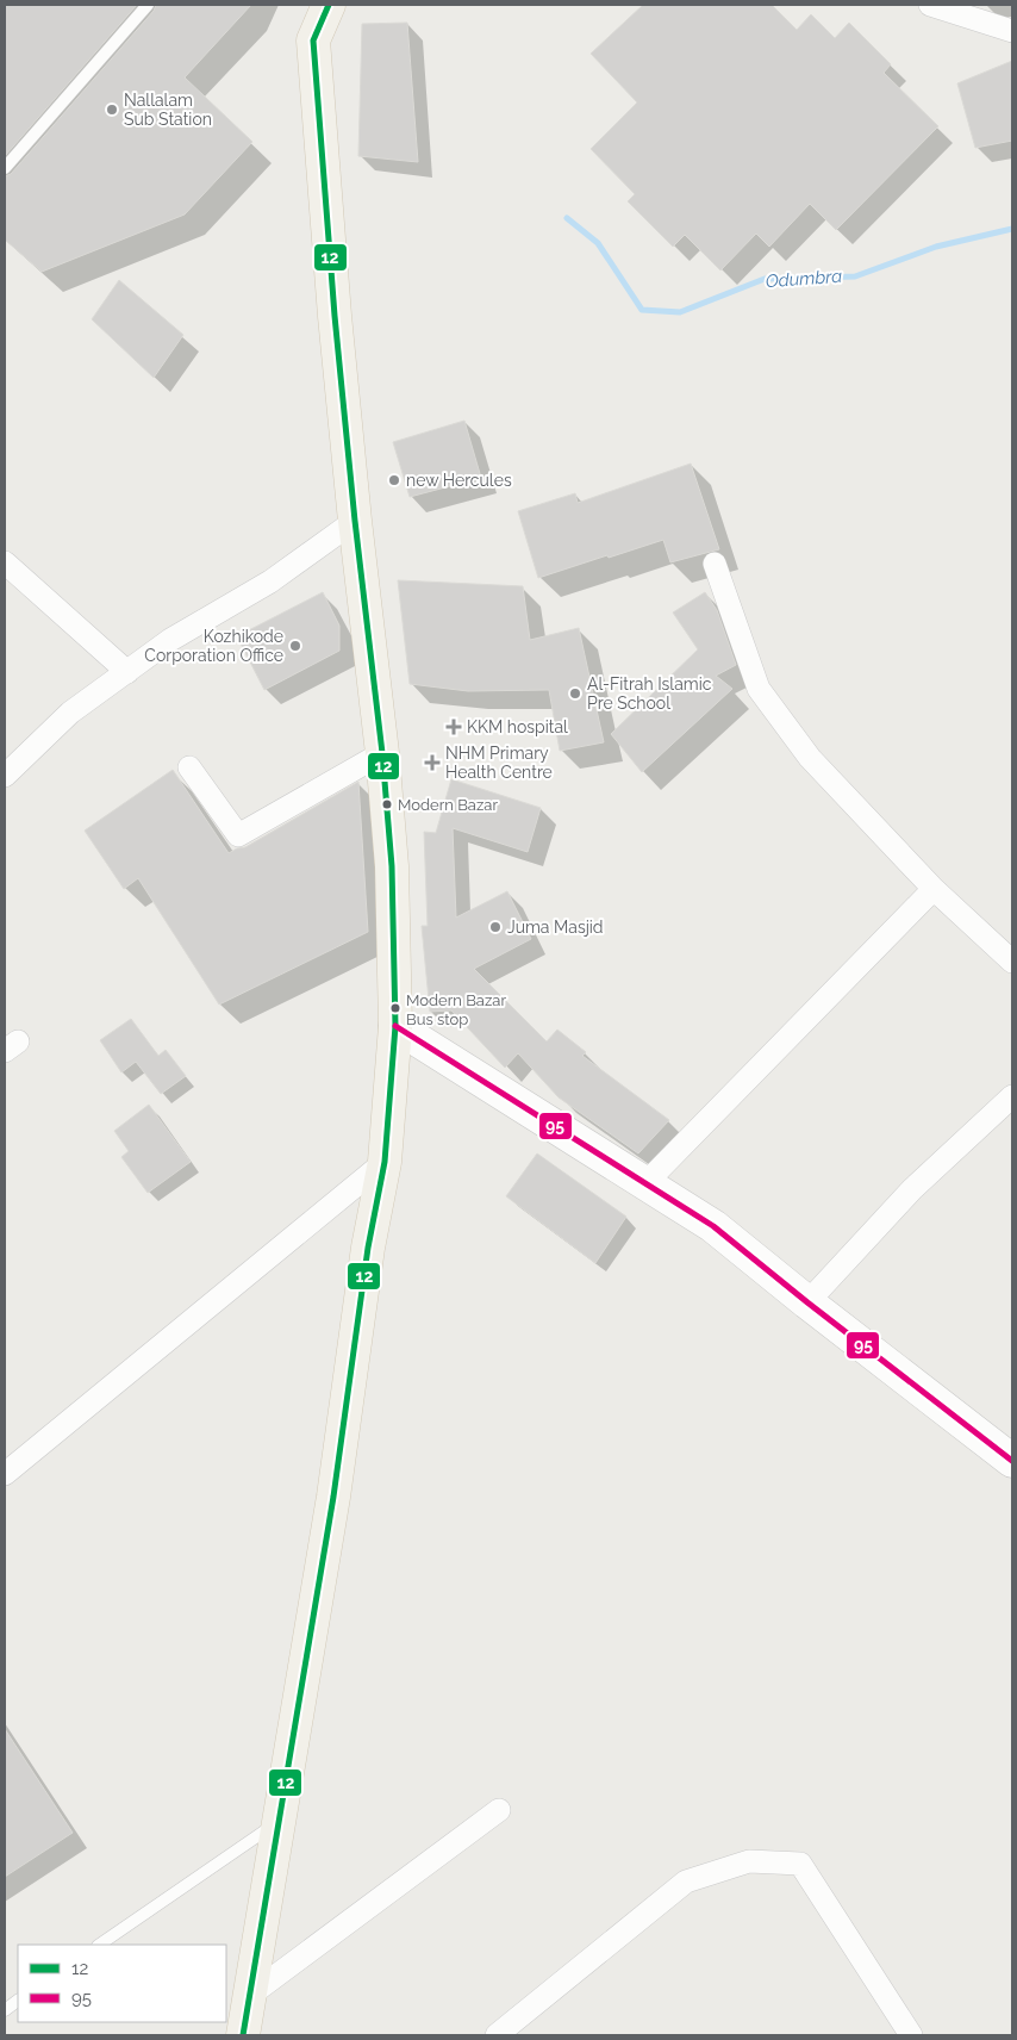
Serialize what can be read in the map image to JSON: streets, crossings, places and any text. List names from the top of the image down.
{
  "water": ["Odumbra"],
  "places": {
    "other": [
      "Nallalam Sub Station",
      "new Hercules",
      "Kozhikode Corporation Office",
      "Al-Fitrah Islamic Pre School",
      "Modern Bazar",
      "Juma Masjid",
      "Modern Bazar Bus stop"
    ],
    "health": ["KKM hospital", "NHM Primary Health Centre"]
  },
  "lines": ["transit line 12", "transit line 95"],
  "legend": ["12", "95"]
}
